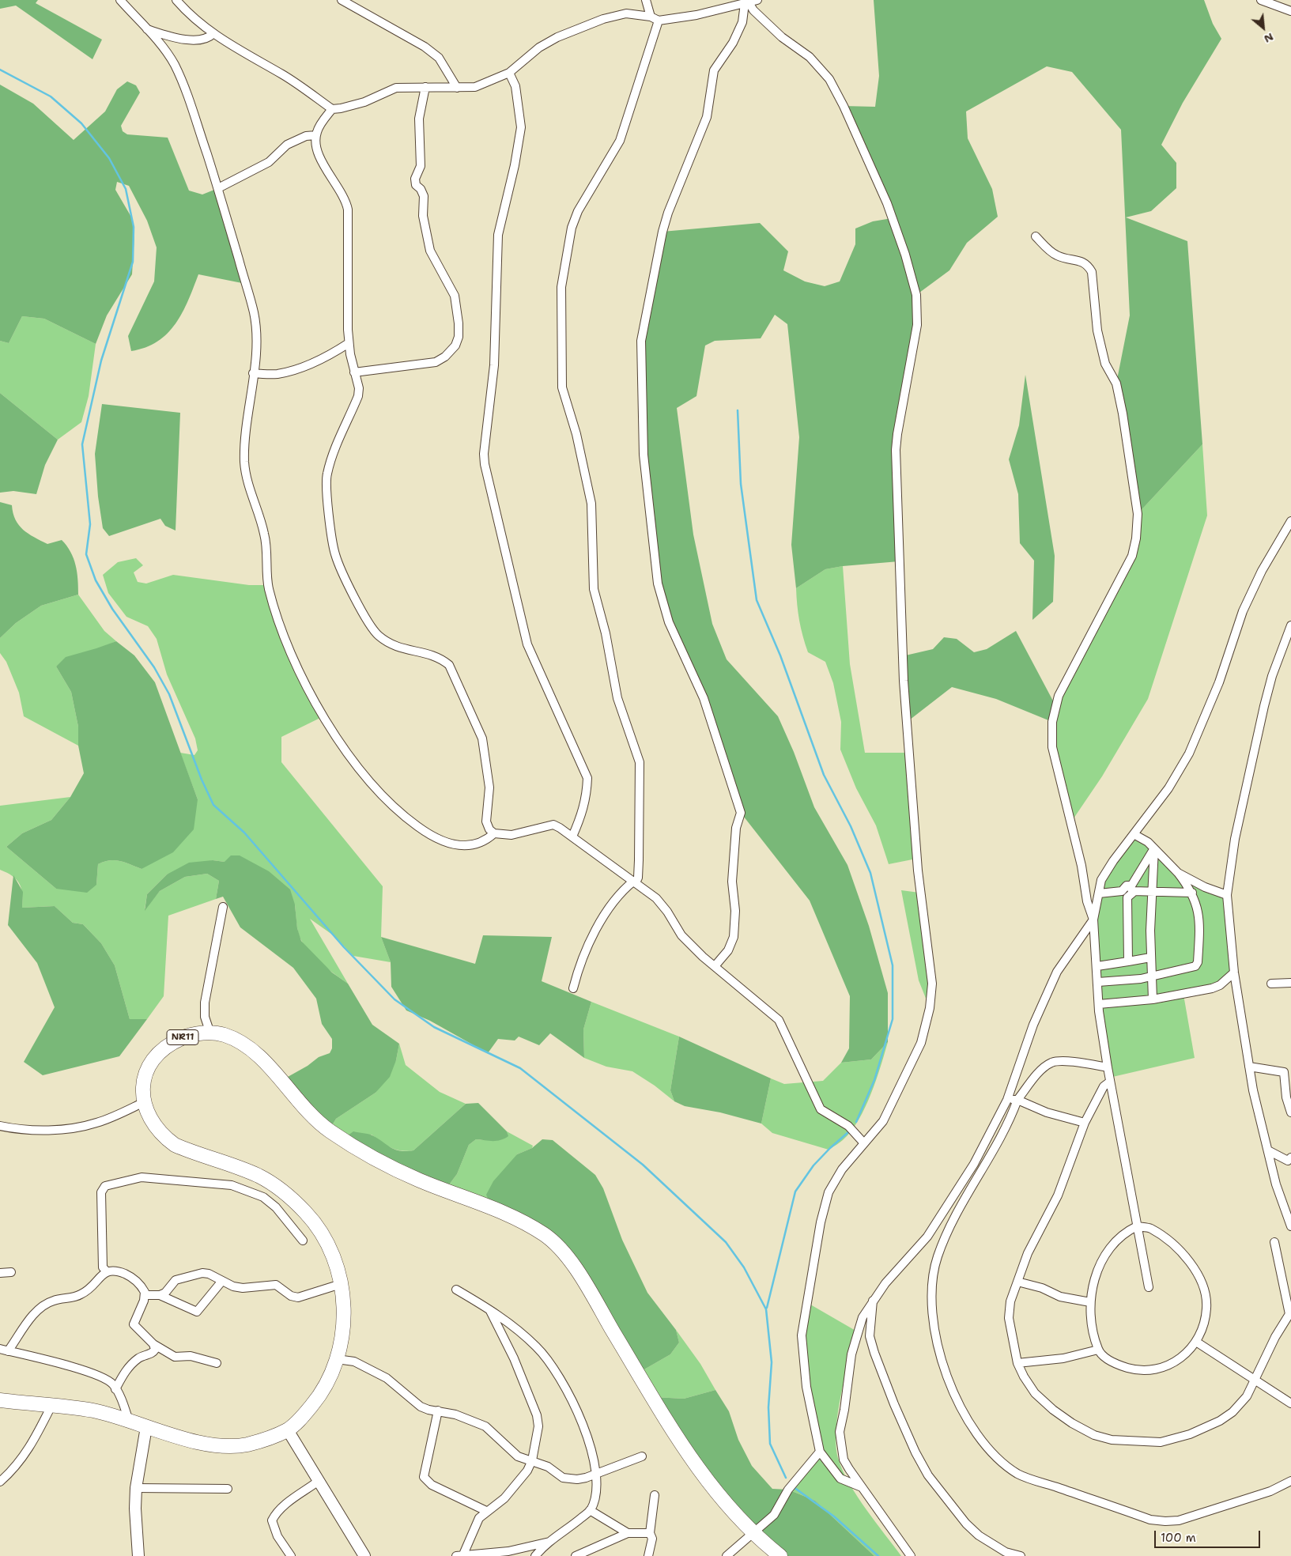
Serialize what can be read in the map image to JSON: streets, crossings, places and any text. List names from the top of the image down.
{
  "streets": {
    "highway": ["NR11"]
  },
  "scale_bar": "100 m",
  "north": "bottom right"
}
